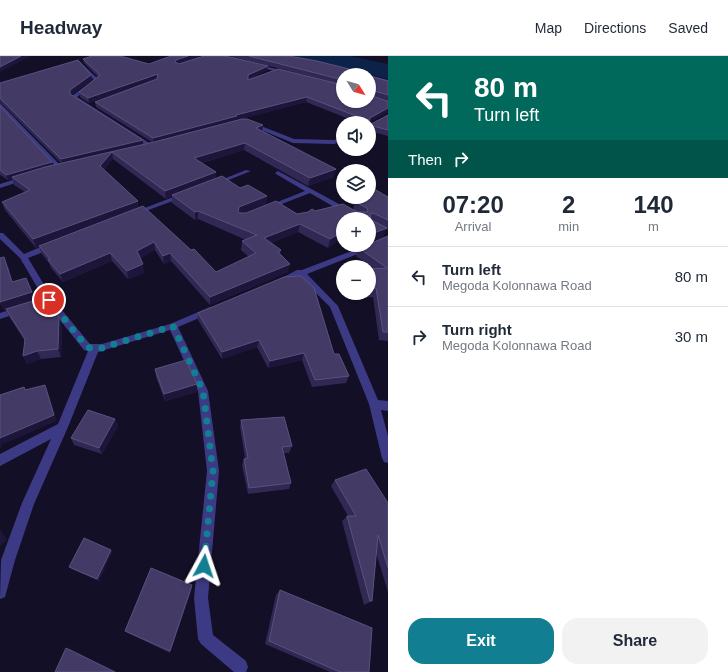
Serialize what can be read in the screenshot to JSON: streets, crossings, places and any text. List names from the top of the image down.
{
  "north": "bottom right",
  "page": {
    "header": "Headway",
    "nav": ["Map", "Directions", "Saved"],
    "turn": ["80 m", "Turn left"],
    "map_buttons": ["+", "−"],
    "then": "Then",
    "eta": [
      "07:20",
      "Arrival",
      "2",
      "min",
      "140",
      "m"
    ],
    "list": [
      {
        "name": "Turn left",
        "note": "Megoda Kolonnawa Road",
        "value": "80 m"
      },
      {
        "name": "Turn right",
        "note": "Megoda Kolonnawa Road",
        "value": "30 m"
      }
    ],
    "buttons": ["Exit", "Share"]
  }
}
